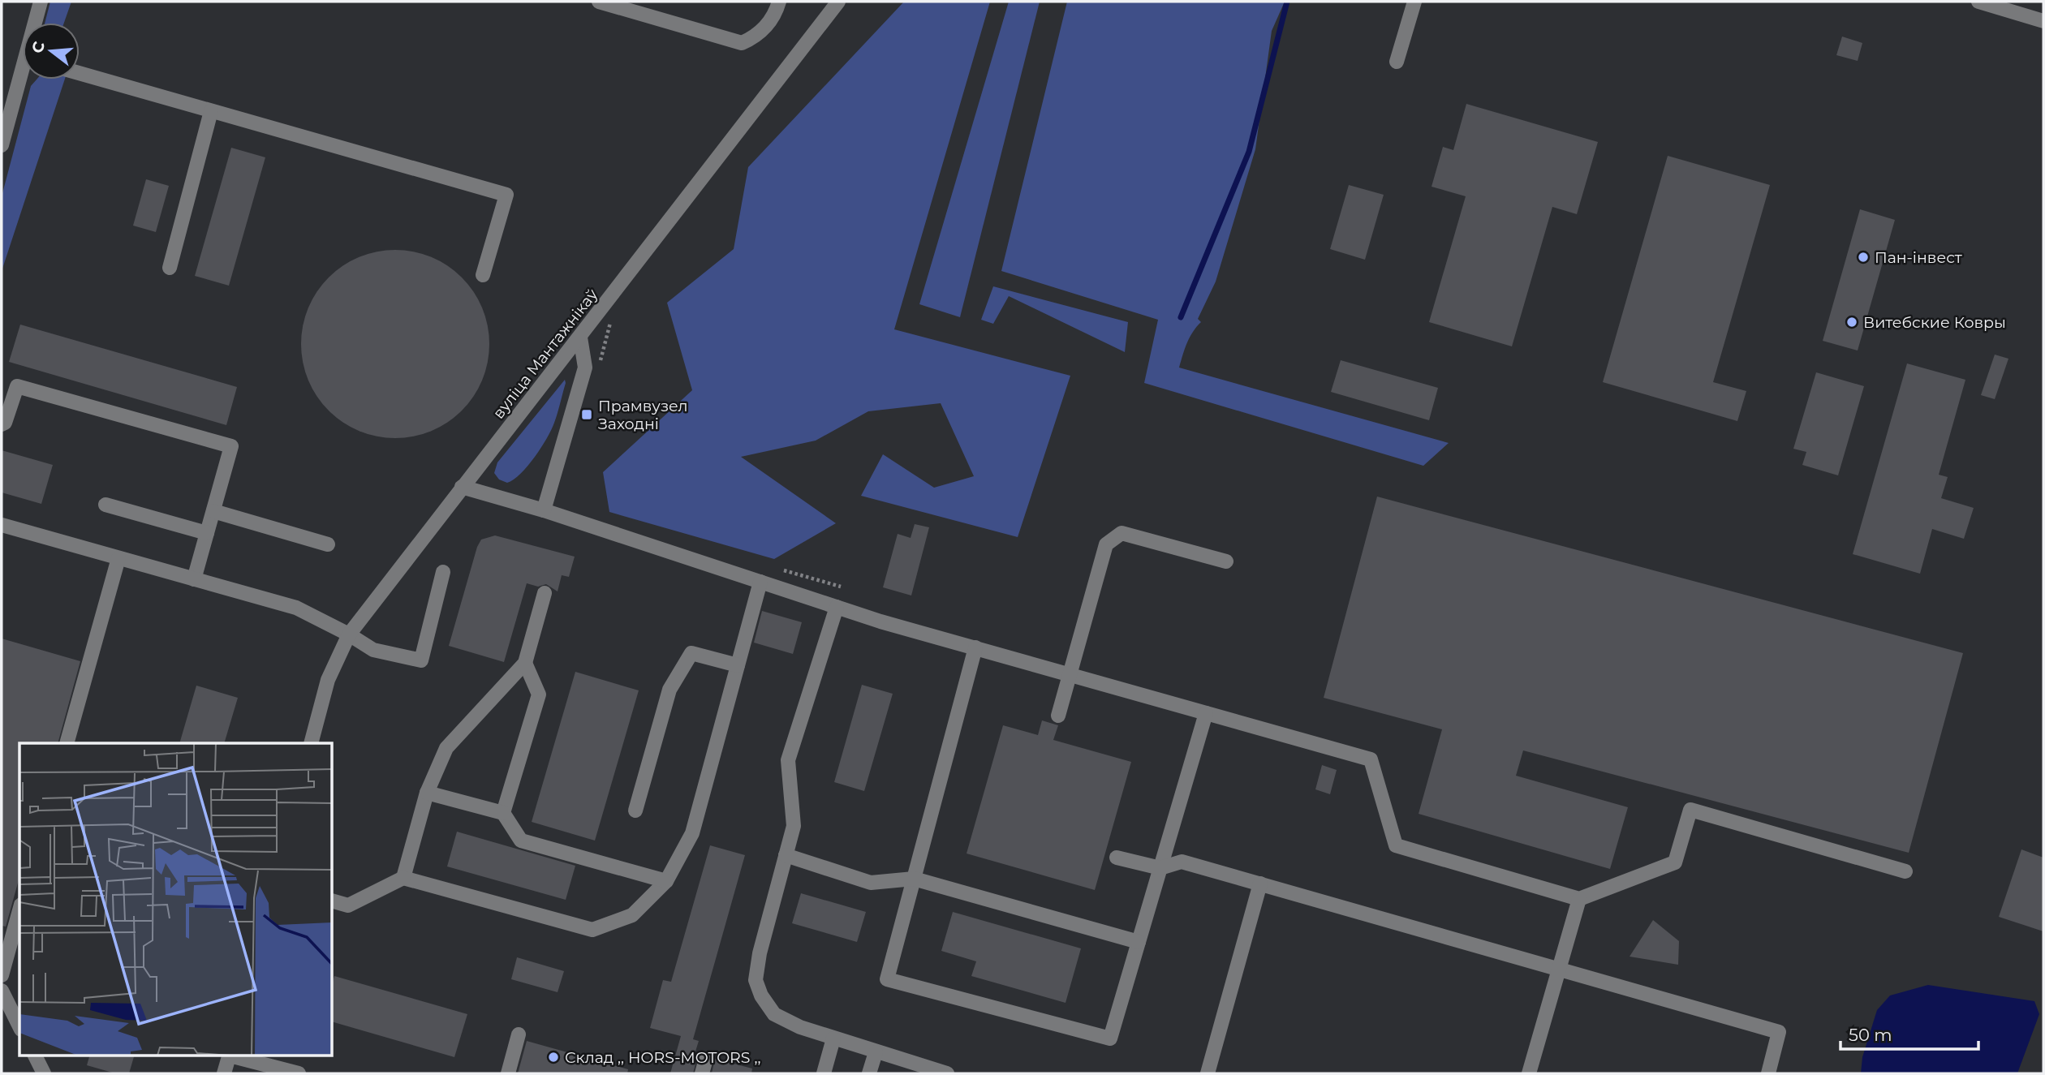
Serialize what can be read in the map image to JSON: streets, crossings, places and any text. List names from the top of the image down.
{
  "streets": {
    "street": ["вуліца Мантажнікаў"]
  },
  "places": {
    "other": ["Пан-інвест", "Витебские Ковры", "Склад ,, HORS-MOTORS ,,"],
    "transit": ["Прамвузел Заходні"]
  },
  "scale_bar": "50 m",
  "north": "left"
}
